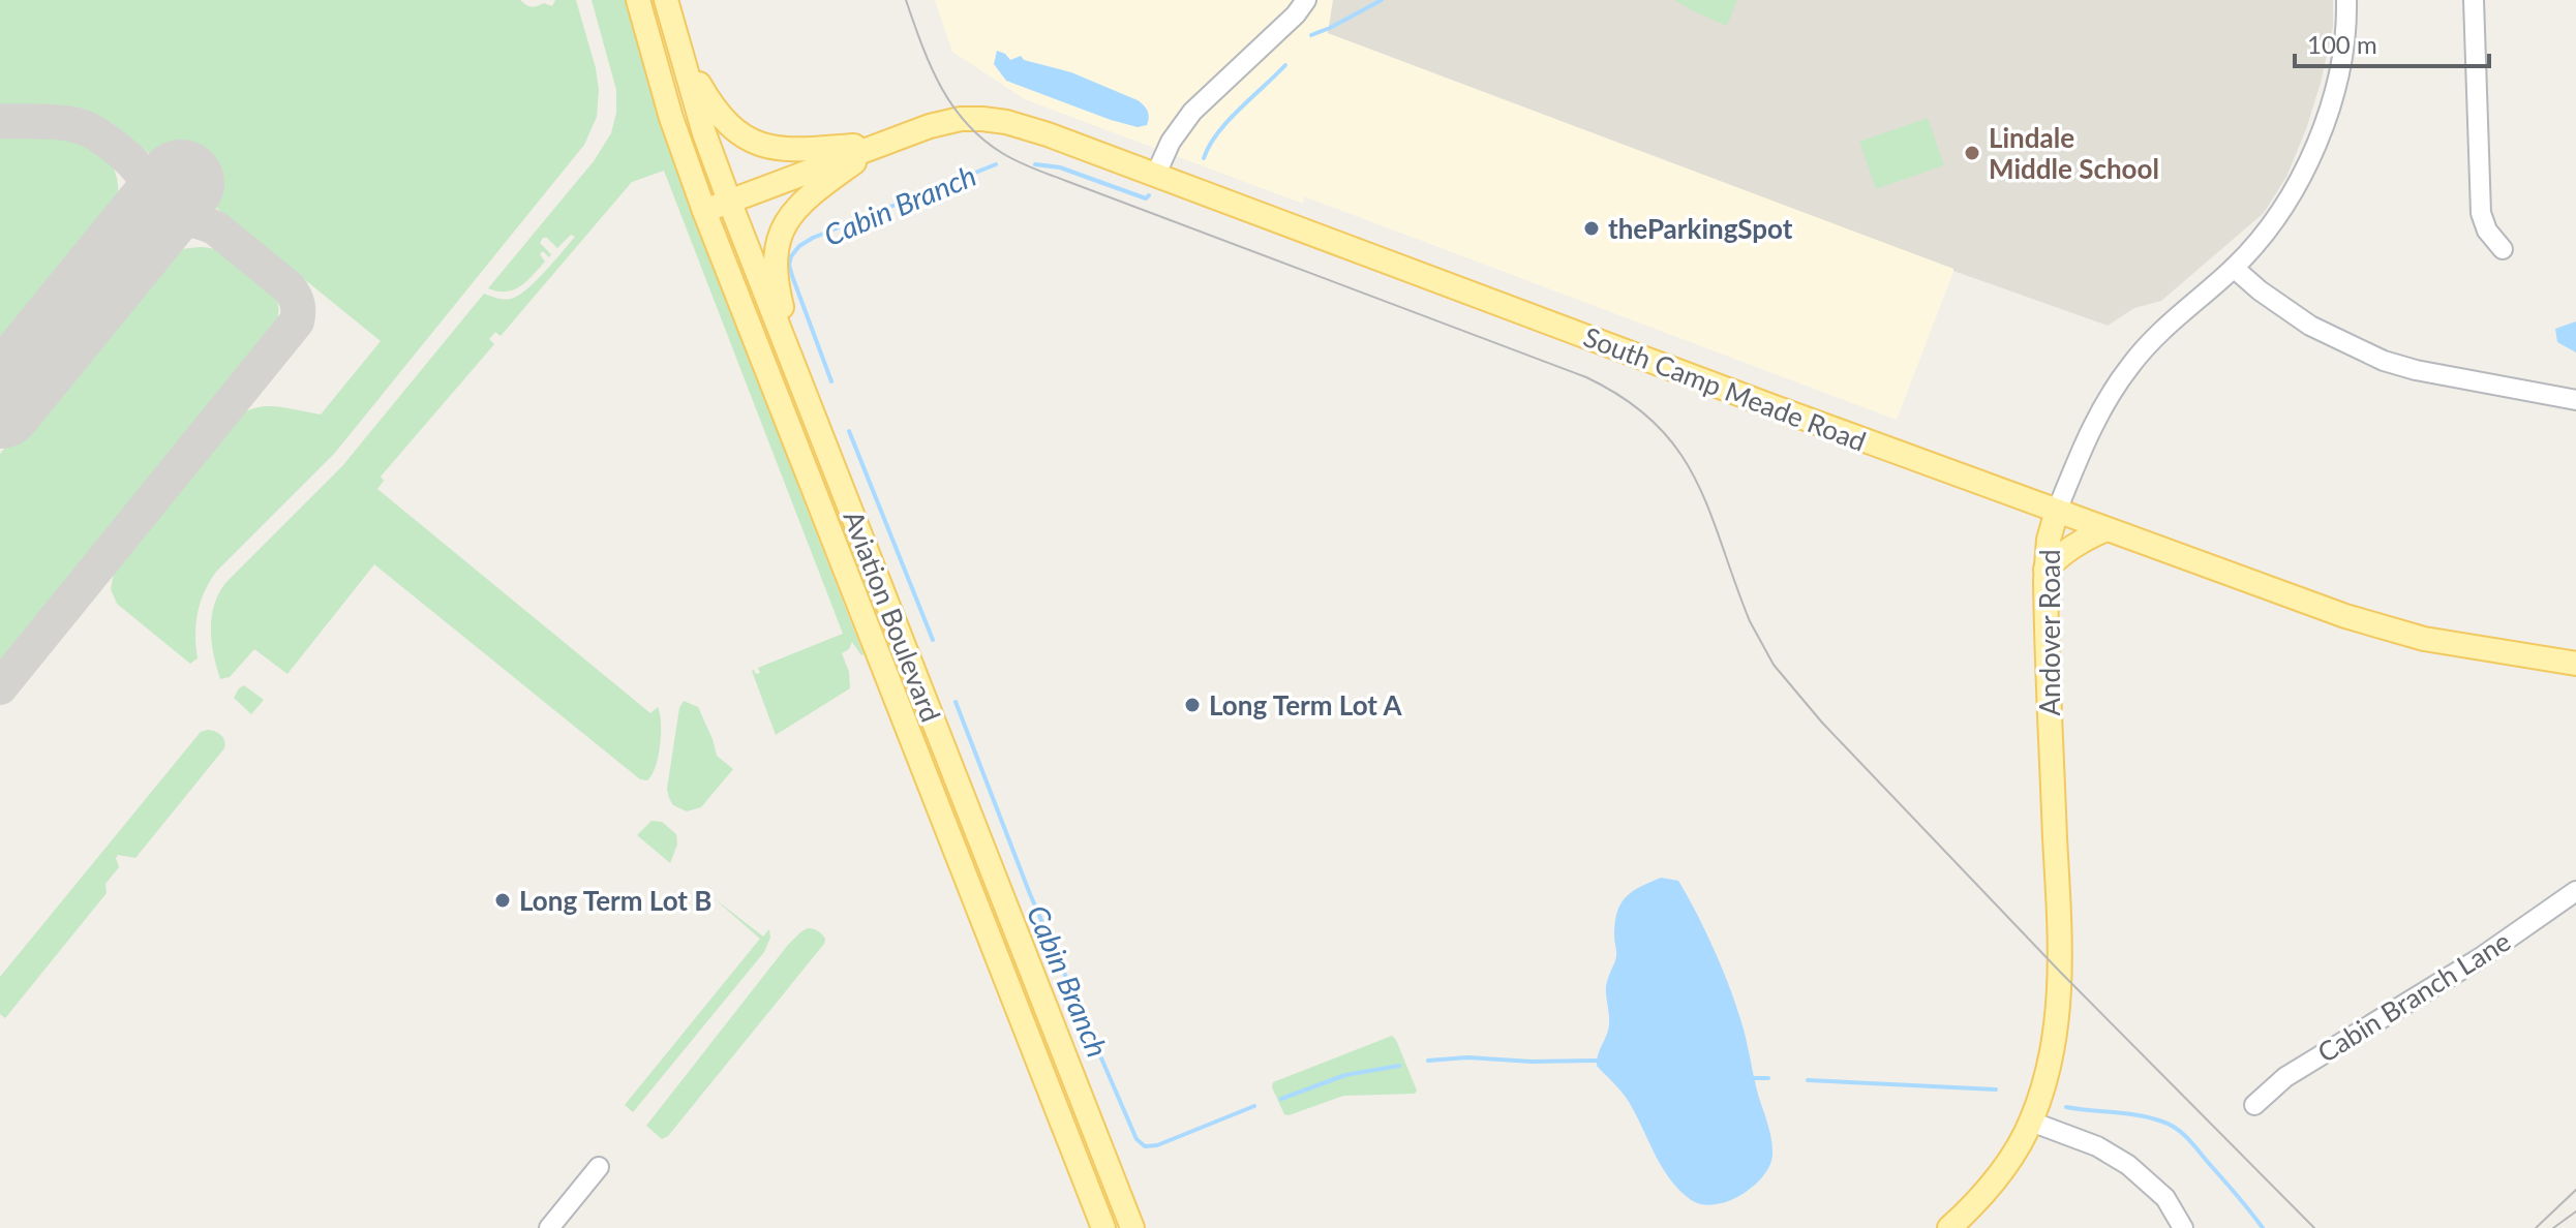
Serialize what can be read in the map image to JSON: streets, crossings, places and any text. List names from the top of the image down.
{
  "streets": {
    "main road": ["South Camp Meade Road", "Aviation Boulevard", "Andover Road"],
    "street": ["Cabin Branch Lane"]
  },
  "crossings": [
    ["South Camp Meade Road", "Andover Road"]
  ],
  "water": ["Cabin Branch"],
  "places": [
    "Lindale Middle School",
    "theParkingSpot",
    "Long Term Lot A",
    "Long Term Lot B"
  ],
  "scale_bar": "100 m"
}
